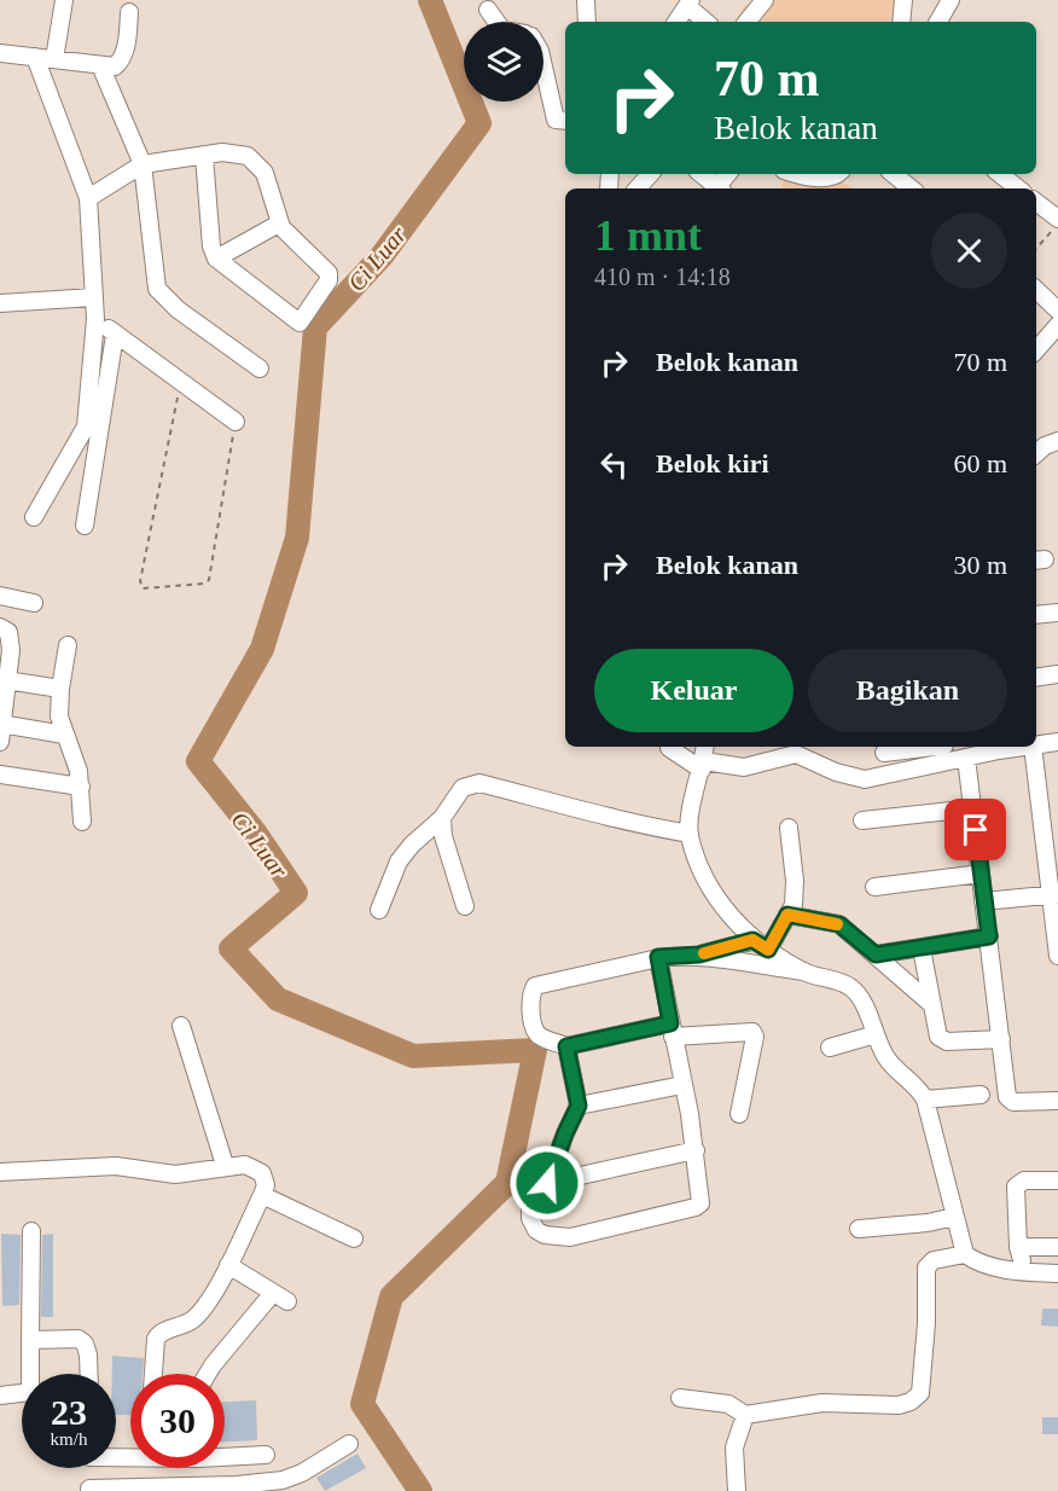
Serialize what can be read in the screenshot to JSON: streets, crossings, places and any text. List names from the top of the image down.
{
  "water": ["Ci Luar"],
  "page": {
    "turn": ["70 m", "Belok kanan"],
    "heading": ["1 mnt", "410 m · 14:18"],
    "list": [
      {
        "name": "Belok kanan",
        "value": "70 m"
      },
      {
        "name": "Belok kiri",
        "value": "60 m"
      },
      {
        "name": "Belok kanan",
        "value": "30 m"
      }
    ],
    "buttons": ["Keluar", "Bagikan"],
    "speed": "23 km/h",
    "limit": "30"
  }
}
